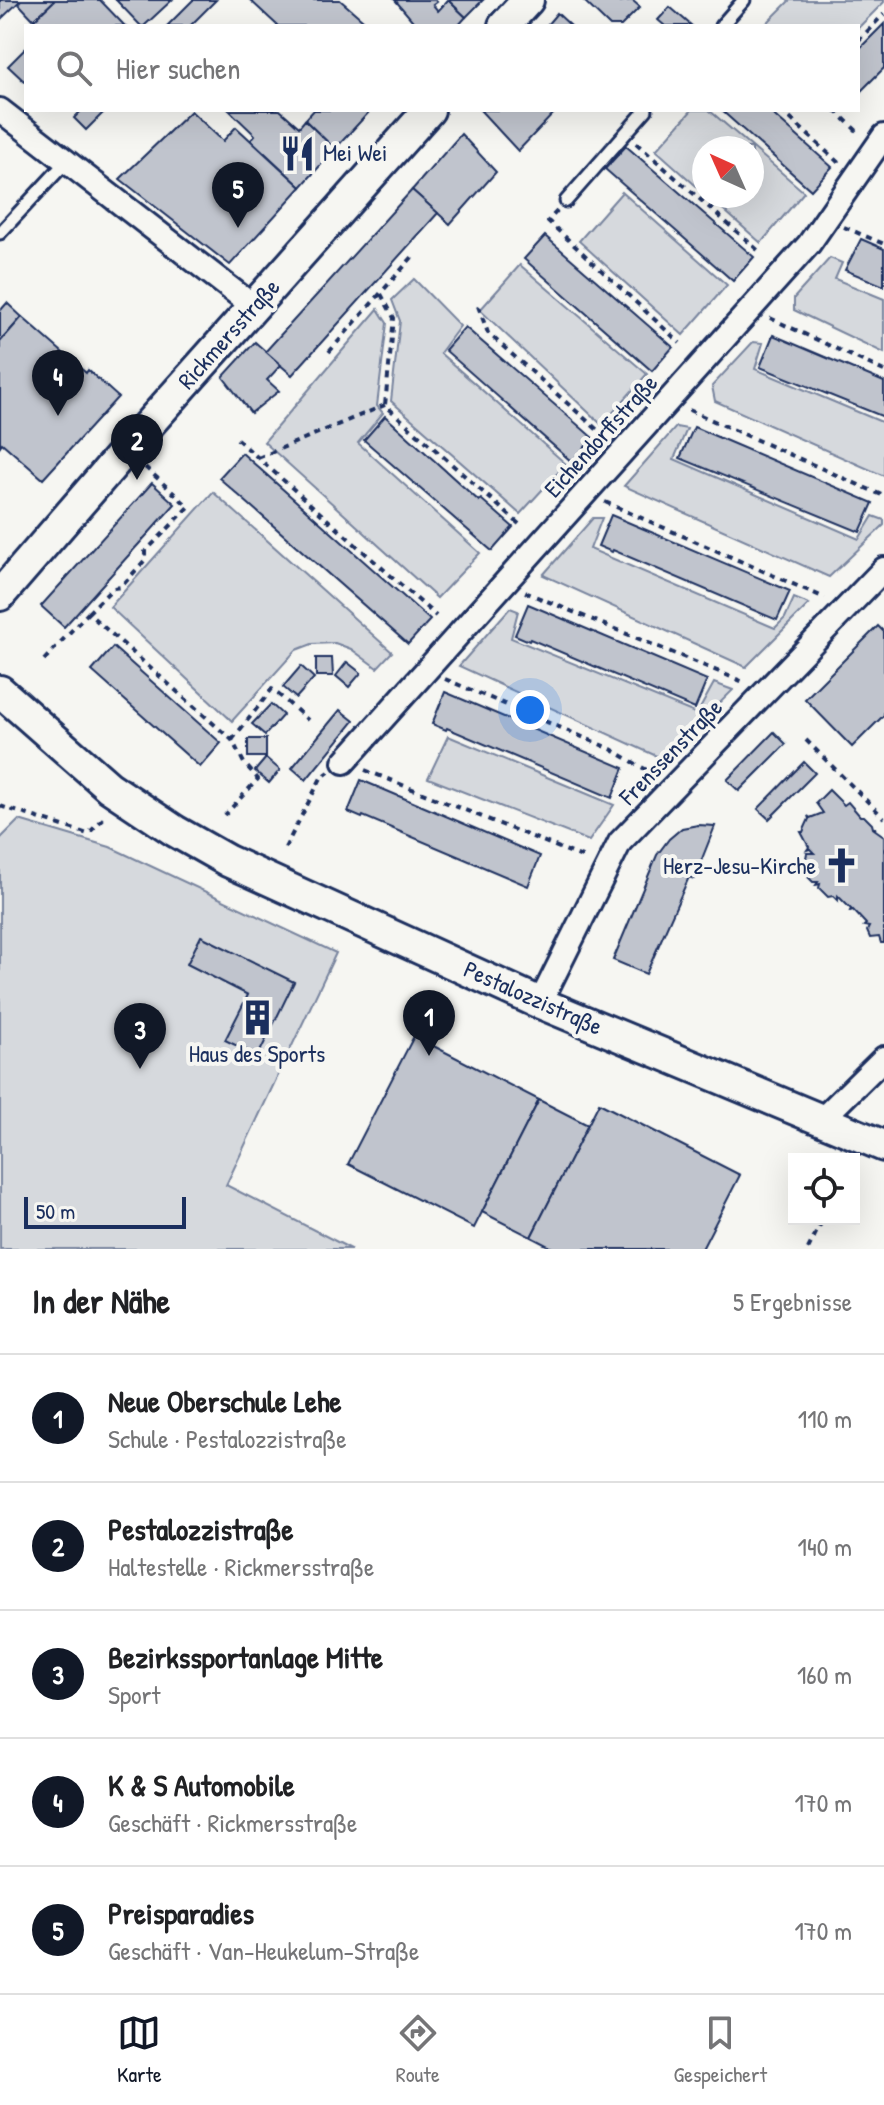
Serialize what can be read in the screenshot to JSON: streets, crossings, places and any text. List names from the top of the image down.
{
  "streets": {
    "street": [
      "Rickmersstraße",
      "Eichendorffstraße",
      "Frenssenstraße",
      "Pestalozzistraße"
    ]
  },
  "crossings": [
    ["Frenssenstraße", "Pestalozzistraße"]
  ],
  "places": {
    "restaurant": ["Mei Wei"],
    "church": ["Herz-Jesu-Kirche"],
    "building": ["Haus des Sports"]
  },
  "scale_bar": "50 m",
  "north": "top left",
  "page": {
    "search": "Hier suchen",
    "pins": [
      "5",
      "4",
      "2",
      "1",
      "3"
    ],
    "scale": "50 m",
    "heading": ["In der Nähe", "5 Ergebnisse"],
    "list": [
      {
        "mark": "1",
        "name": "Neue Oberschule Lehe",
        "note": "Schule · Pestalozzistraße",
        "value": "110 m"
      },
      {
        "mark": "2",
        "name": "Pestalozzistraße",
        "note": "Haltestelle · Rickmersstraße",
        "value": "140 m"
      },
      {
        "mark": "3",
        "name": "Bezirkssportanlage Mitte",
        "note": "Sport",
        "value": "160 m"
      },
      {
        "mark": "4",
        "name": "K & S Automobile",
        "note": "Geschäft · Rickmersstraße",
        "value": "170 m"
      },
      {
        "mark": "5",
        "name": "Preisparadies",
        "note": "Geschäft · Van-Heukelum-Straße",
        "value": "170 m"
      }
    ],
    "nav": ["Karte", "Route", "Gespeichert"]
  }
}
